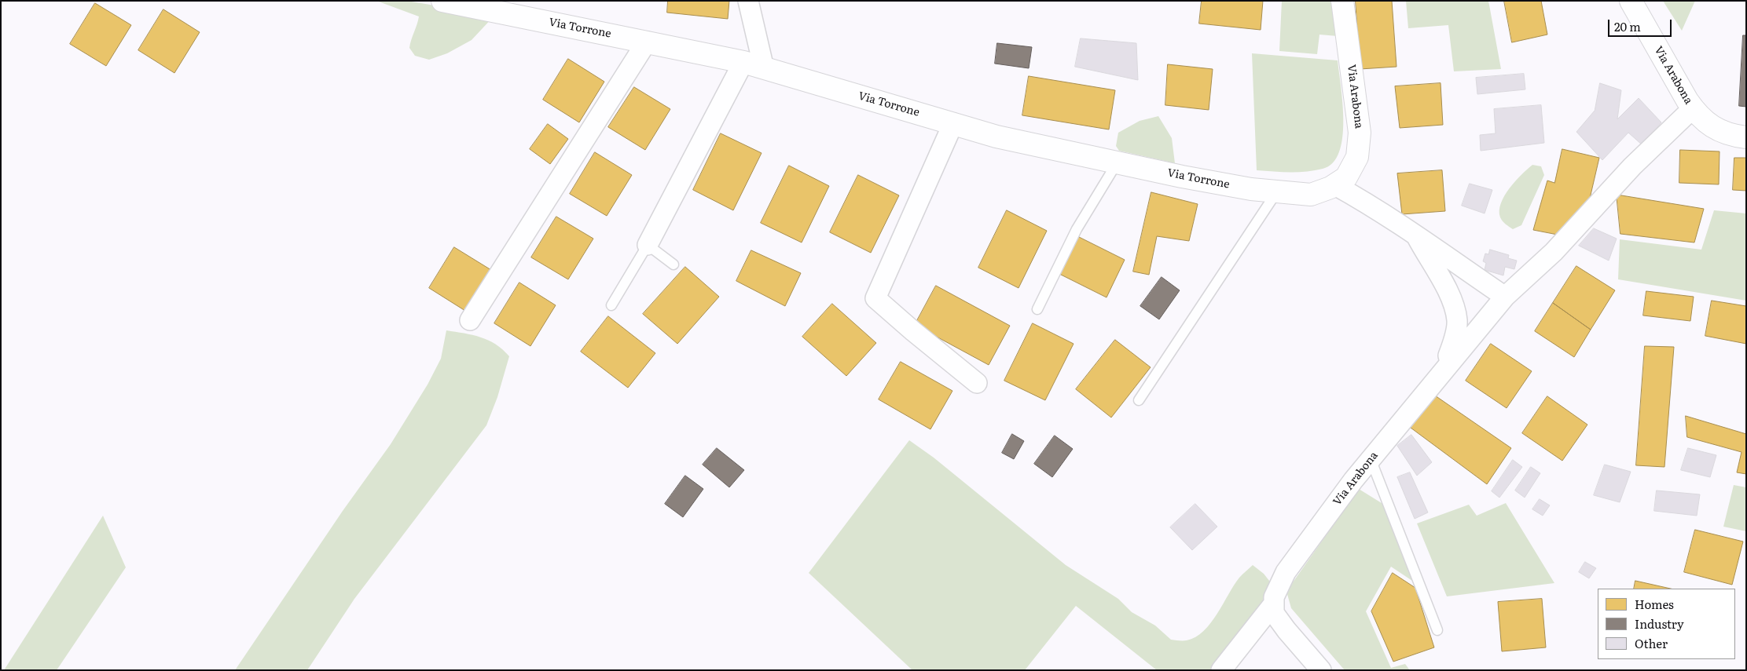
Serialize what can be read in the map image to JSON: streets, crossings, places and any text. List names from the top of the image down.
{
  "streets": {
    "main road": ["Via Torrone", "Via Arabona"]
  },
  "crossings": [
    ["Via Torrone", "Via Arabona"]
  ],
  "legend": ["Homes", "Industry", "Other"],
  "scale_bar": "20 m"
}
